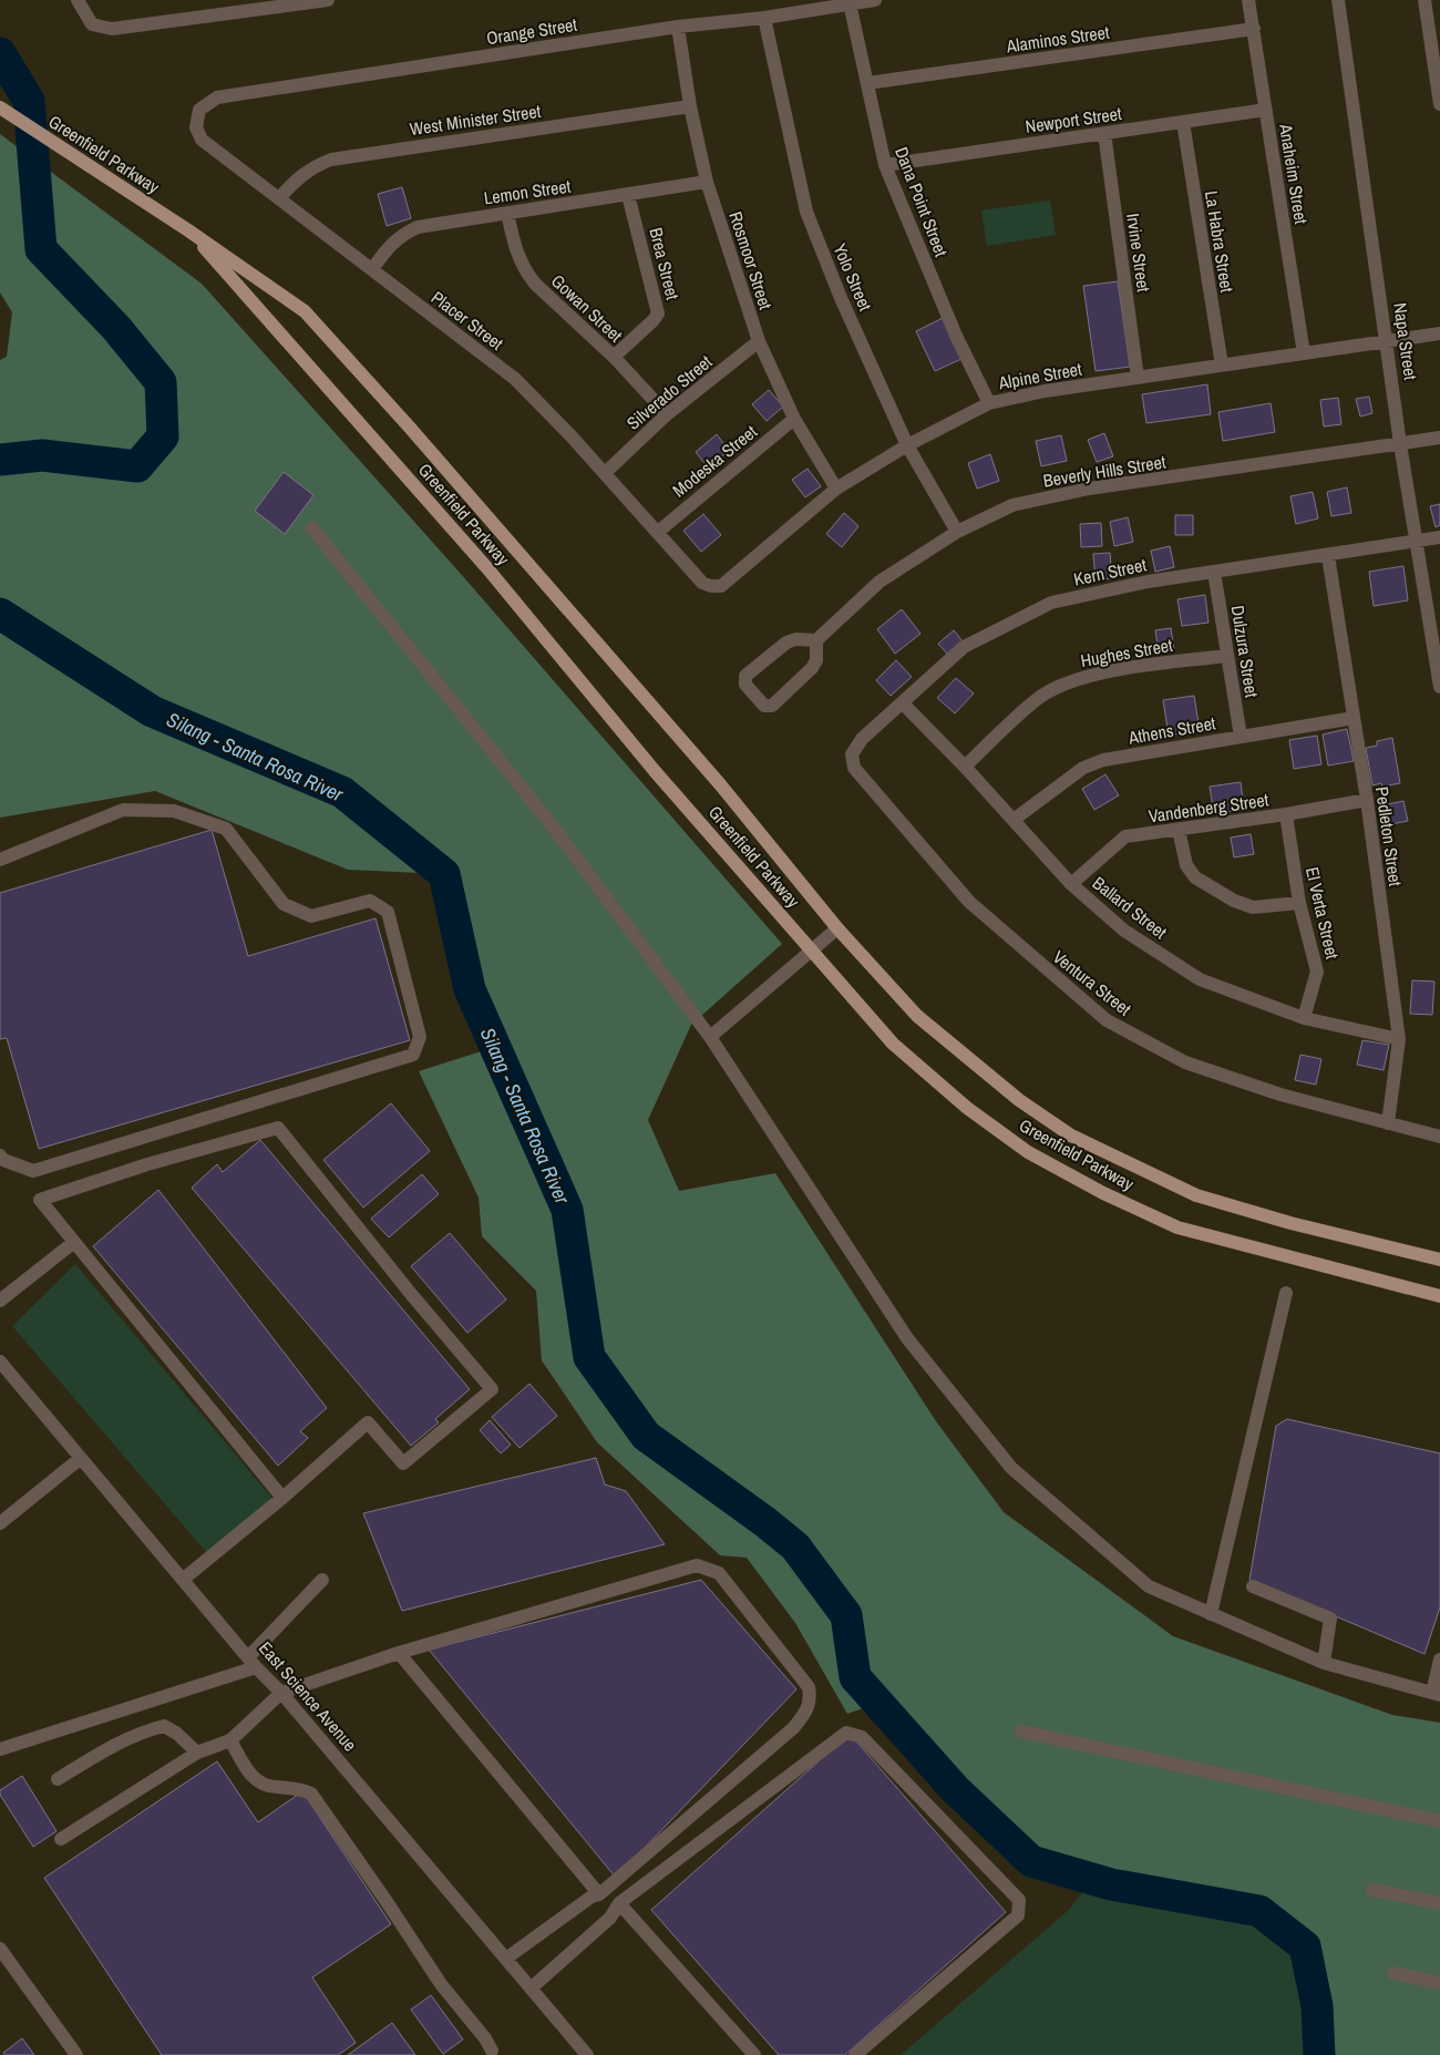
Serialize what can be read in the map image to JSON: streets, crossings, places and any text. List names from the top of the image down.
{
  "streets": {
    "main road": ["Greenfield Parkway"],
    "street": [
      "Orange Street",
      "Alaminos Street",
      "West Minister Street",
      "Newport Street",
      "Anaheim Street",
      "Lemon Street",
      "Dana Point Street",
      "La Habra Street",
      "Irvine Street",
      "Rosmoor Street",
      "Brea Street",
      "Yolo Street",
      "Gowan Street",
      "Placer Street",
      "Napa Street",
      "Alpine Street",
      "Silverado Street",
      "Modeska Street",
      "Beverly Hills Street",
      "Kern Street",
      "Dulzura Street",
      "Hughes Street",
      "Athens Street",
      "Vandenberg Street",
      "Pedleton Street",
      "Ballard Street",
      "El Verta Street",
      "Ventura Street",
      "East Science Avenue"
    ]
  },
  "crossings": [
    ["Orange Street", "Dana Point Street"],
    ["Orange Street", "Rosmoor Street"],
    ["Orange Street", "Yolo Street"],
    ["Orange Street", "Placer Street"],
    ["Alaminos Street", "Anaheim Street"],
    ["Alaminos Street", "Dana Point Street"],
    ["West Minister Street", "Rosmoor Street"],
    ["West Minister Street", "Placer Street"],
    ["Newport Street", "Anaheim Street"],
    ["Newport Street", "Dana Point Street"],
    ["Newport Street", "La Habra Street"],
    ["Newport Street", "Irvine Street"],
    ["Anaheim Street", "Alpine Street"],
    ["Lemon Street", "Rosmoor Street"],
    ["Lemon Street", "Brea Street"],
    ["Lemon Street", "Gowan Street"],
    ["Lemon Street", "Placer Street"],
    ["Dana Point Street", "Alpine Street"],
    ["La Habra Street", "Alpine Street"],
    ["Irvine Street", "Alpine Street"],
    ["Rosmoor Street", "Alpine Street"],
    ["Rosmoor Street", "Silverado Street"],
    ["Rosmoor Street", "Modeska Street"],
    ["Brea Street", "Gowan Street"],
    ["Yolo Street", "Alpine Street"],
    ["Yolo Street", "Beverly Hills Street"],
    ["Gowan Street", "Silverado Street"],
    ["Placer Street", "Alpine Street"],
    ["Placer Street", "Silverado Street"],
    ["Placer Street", "Modeska Street"],
    ["Napa Street", "Alpine Street"],
    ["Napa Street", "Beverly Hills Street"],
    ["Napa Street", "Kern Street"],
    ["Kern Street", "Dulzura Street"],
    ["Kern Street", "Pedleton Street"],
    ["Kern Street", "Ballard Street"],
    ["Kern Street", "Ventura Street"],
    ["Dulzura Street", "Hughes Street"],
    ["Dulzura Street", "Athens Street"],
    ["Hughes Street", "Ballard Street"],
    ["Athens Street", "Pedleton Street"],
    ["Athens Street", "Ballard Street"],
    ["Vandenberg Street", "Pedleton Street"],
    ["Vandenberg Street", "Ballard Street"],
    ["Vandenberg Street", "El Verta Street"],
    ["Pedleton Street", "Ballard Street"],
    ["Pedleton Street", "Ventura Street"],
    ["Ballard Street", "El Verta Street"]
  ],
  "water": ["Silang - Santa Rosa River"]
}
